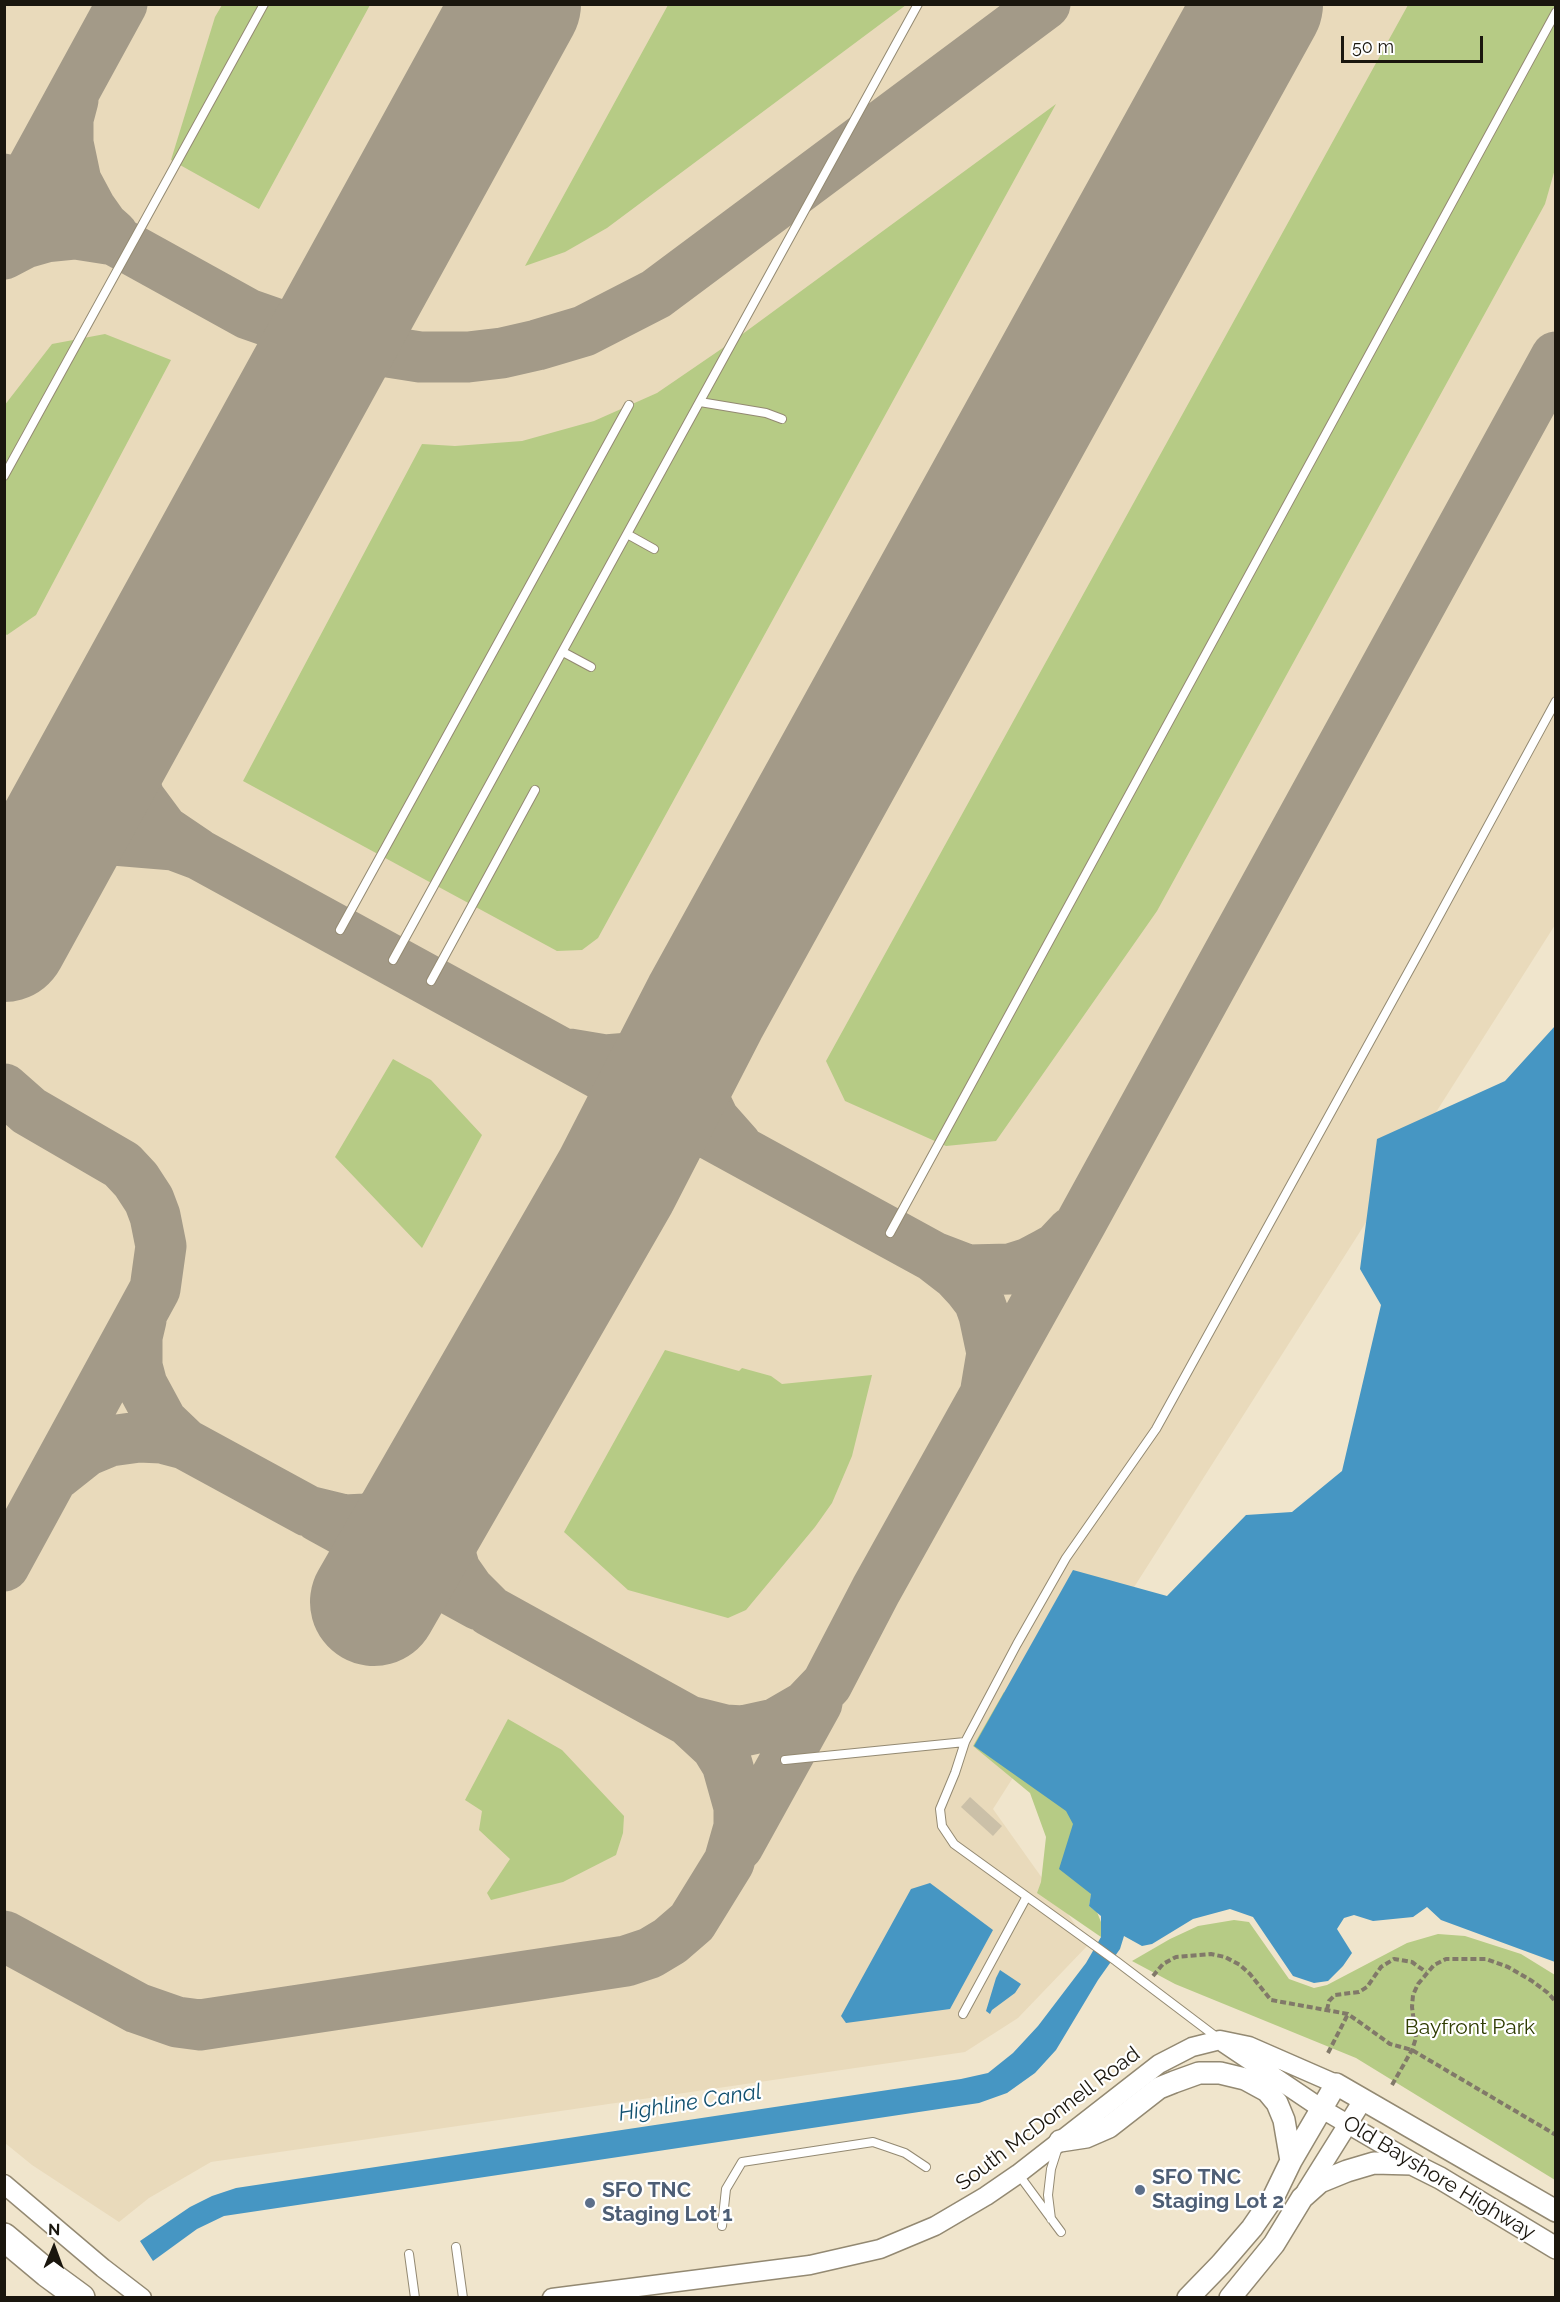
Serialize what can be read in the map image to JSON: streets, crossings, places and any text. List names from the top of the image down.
{
  "streets": {
    "main road": ["Old Bayshore Highway"],
    "street": ["South McDonnell Road"]
  },
  "crossings": [
    ["South McDonnell Road", "Old Bayshore Highway"]
  ],
  "water": ["Highline Canal"],
  "parks": ["Bayfront Park"],
  "places": ["SFO TNC Staging Lot 2", "SFO TNC Staging Lot 1"],
  "scale_bar": "50 m",
  "north": "top"
}
